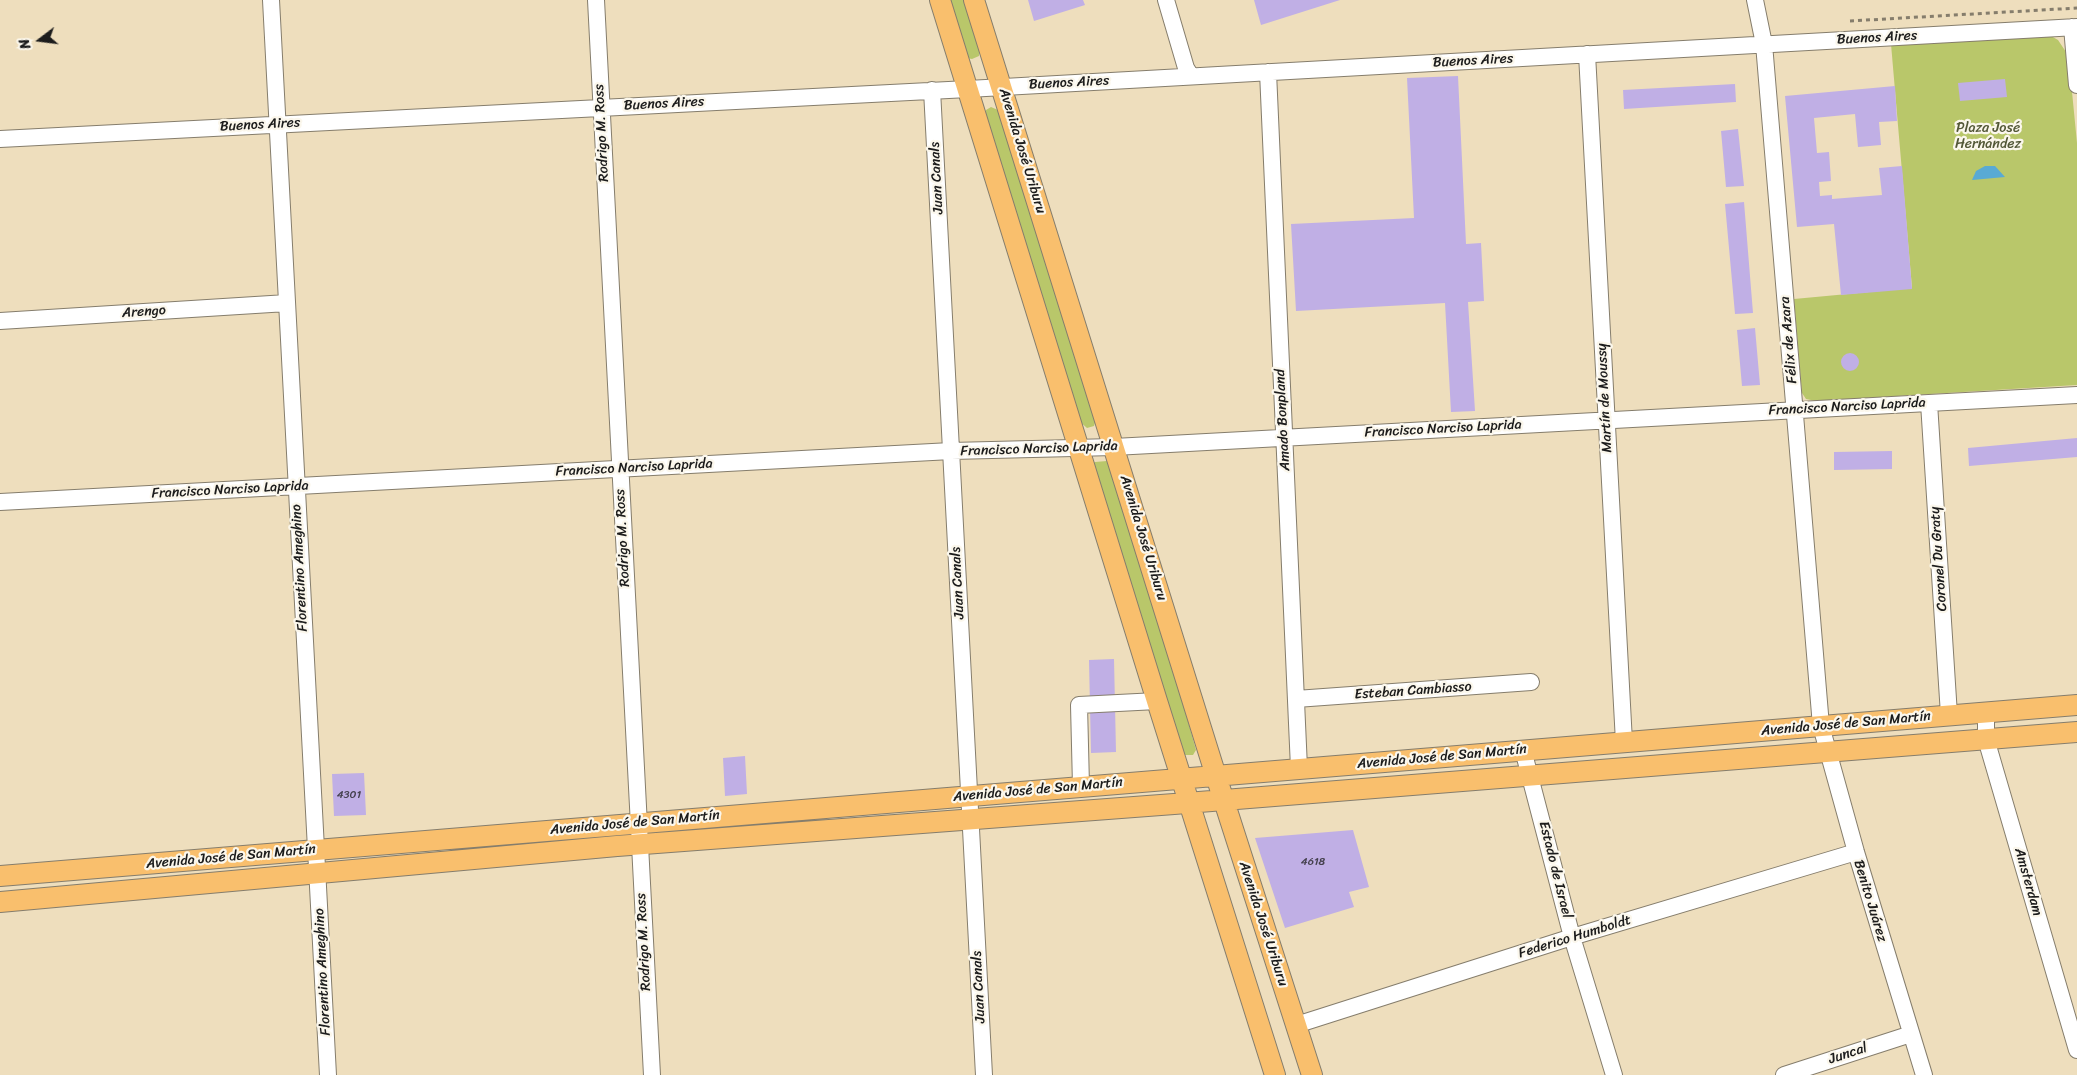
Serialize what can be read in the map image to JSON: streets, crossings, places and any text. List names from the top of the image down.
{
  "streets": {
    "main road": ["Avenida José Uriburu", "Avenida José de San Martín"],
    "street": [
      "Buenos Aires",
      "Rodrigo M. Ross",
      "Juan Canals",
      "Arengo",
      "Félix de Azara",
      "Martín de Moussy",
      "Francisco Narciso Laprida",
      "Amado Bonpland",
      "Coronel Du Graty",
      "Florentino Ameghino",
      "Esteban Cambiasso",
      "Estado de Israel",
      "Amsterdam",
      "Benito Juárez",
      "Federico Humboldt",
      "Juncal"
    ]
  },
  "crossings": [
    ["Buenos Aires", "Rodrigo M. Ross"],
    ["Buenos Aires", "Avenida José Uriburu"],
    ["Buenos Aires", "Juan Canals"],
    ["Buenos Aires", "Félix de Azara"],
    ["Buenos Aires", "Martín de Moussy"],
    ["Buenos Aires", "Amado Bonpland"],
    ["Buenos Aires", "Florentino Ameghino"],
    ["Rodrigo M. Ross", "Francisco Narciso Laprida"],
    ["Rodrigo M. Ross", "Avenida José de San Martín"],
    ["Avenida José Uriburu", "Francisco Narciso Laprida"],
    ["Avenida José Uriburu", "Avenida José de San Martín"],
    ["Avenida José Uriburu", "Federico Humboldt"],
    ["Juan Canals", "Francisco Narciso Laprida"],
    ["Juan Canals", "Avenida José de San Martín"],
    ["Arengo", "Florentino Ameghino"],
    ["Félix de Azara", "Francisco Narciso Laprida"],
    ["Félix de Azara", "Avenida José de San Martín"],
    ["Félix de Azara", "Benito Juárez"],
    ["Martín de Moussy", "Francisco Narciso Laprida"],
    ["Martín de Moussy", "Avenida José de San Martín"],
    ["Francisco Narciso Laprida", "Amado Bonpland"],
    ["Francisco Narciso Laprida", "Coronel Du Graty"],
    ["Francisco Narciso Laprida", "Florentino Ameghino"],
    ["Amado Bonpland", "Esteban Cambiasso"],
    ["Amado Bonpland", "Avenida José de San Martín"],
    ["Coronel Du Graty", "Avenida José de San Martín"],
    ["Florentino Ameghino", "Avenida José de San Martín"],
    ["Avenida José de San Martín", "Estado de Israel"],
    ["Avenida José de San Martín", "Amsterdam"],
    ["Avenida José de San Martín", "Benito Juárez"],
    ["Estado de Israel", "Federico Humboldt"],
    ["Benito Juárez", "Federico Humboldt"],
    ["Benito Juárez", "Juncal"]
  ],
  "parks": ["Plaza José Hernández"],
  "house_numbers": ["4301", "4618"],
  "north": "left"
}
